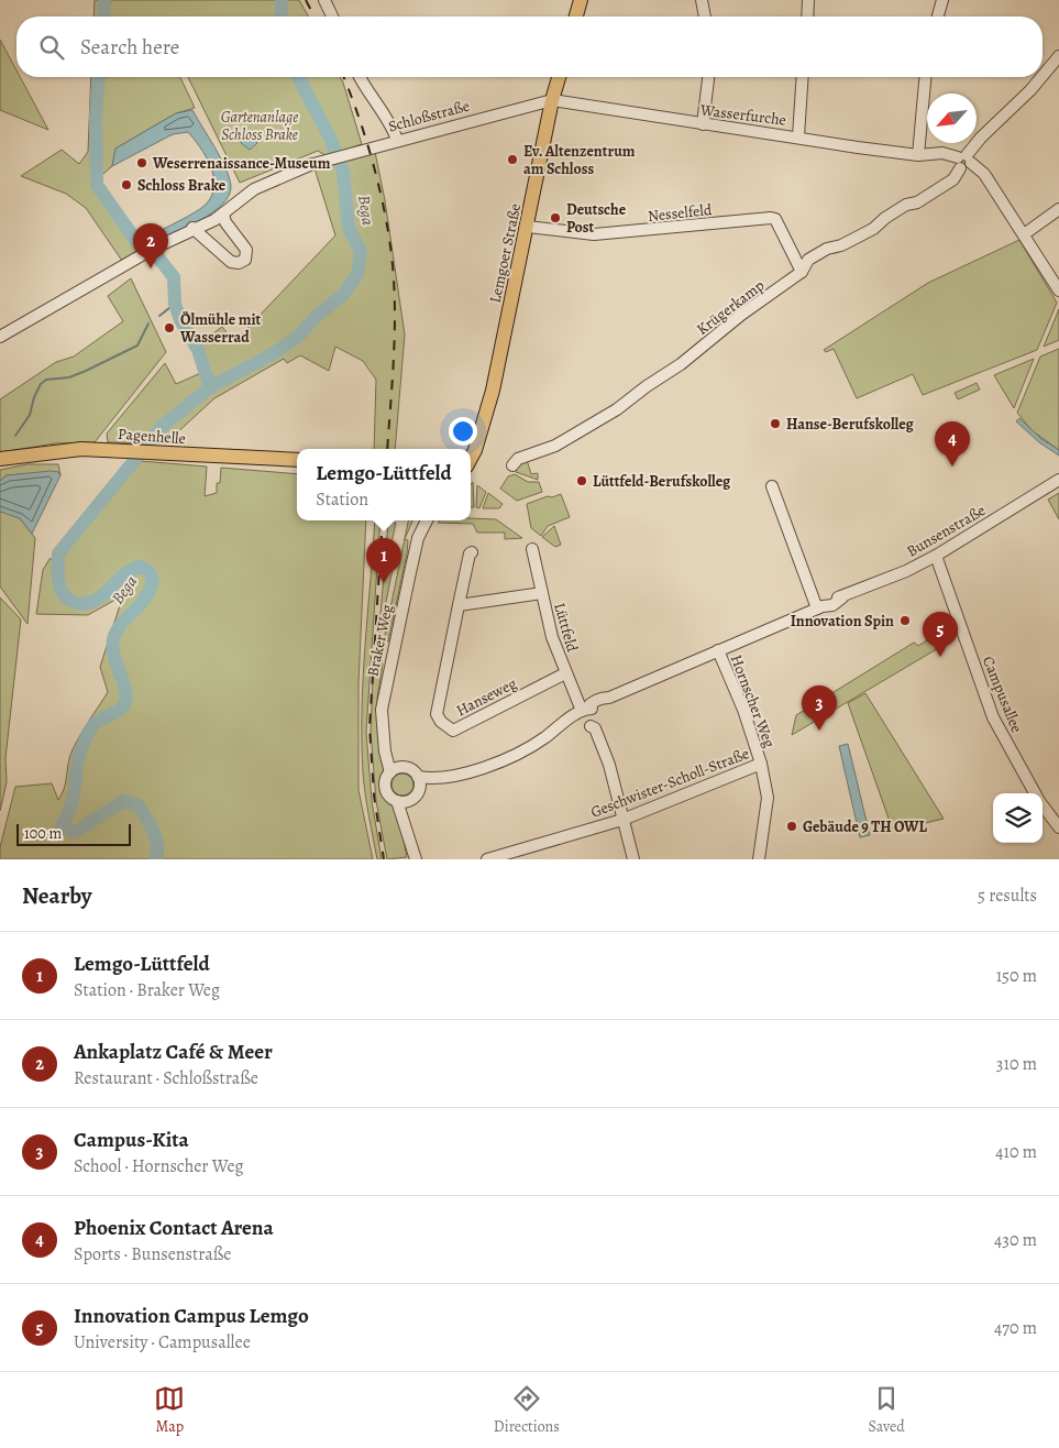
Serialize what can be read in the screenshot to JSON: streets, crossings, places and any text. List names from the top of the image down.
{
  "streets": {
    "main road": ["Lemgoer Straße", "Pagenhelle"],
    "street": [
      "Wasserfurche",
      "Schloßstraße",
      "Nesselfeld",
      "Krügerkamp",
      "Bunsenstraße",
      "Lüttfeld",
      "Braker Weg",
      "Campusallee",
      "Hanseweg",
      "Hornscher Weg",
      "Geschwister-Scholl-Straße"
    ]
  },
  "crossings": [
    ["Wasserfurche", "Schloßstraße"],
    ["Wasserfurche", "Lemgoer Straße"],
    ["Wasserfurche", "Krügerkamp"],
    ["Schloßstraße", "Lemgoer Straße"],
    ["Nesselfeld", "Lemgoer Straße"],
    ["Nesselfeld", "Krügerkamp"],
    ["Bunsenstraße", "Lüttfeld"],
    ["Bunsenstraße", "Braker Weg"],
    ["Bunsenstraße", "Campusallee"],
    ["Bunsenstraße", "Hornscher Weg"],
    ["Lüttfeld", "Hanseweg"],
    ["Hornscher Weg", "Geschwister-Scholl-Straße"]
  ],
  "water": ["Bega"],
  "parks": ["Gartenanlage Schloss Brake"],
  "places": [
    "Ev. Altenzentrum am Schloss",
    "Weserrenaissance-Museum",
    "Schloss Brake",
    "Deutsche Post",
    "Ölmühle mit Wasserrad",
    "Hanse-Berufskolleg",
    "Lüttfeld-Berufskolleg",
    "Innovation Spin",
    "Gebäude 9 TH OWL"
  ],
  "scale_bar": "100 m",
  "north": "bottom left",
  "page": {
    "search": "Search here",
    "pins": [
      "2",
      "4",
      "1",
      "5",
      "3"
    ],
    "popup": ["Lemgo-Lüttfeld", "Station"],
    "scale": "100 m",
    "heading": ["Nearby", "5 results"],
    "list": [
      {
        "mark": "1",
        "name": "Lemgo-Lüttfeld",
        "note": "Station · Braker Weg",
        "value": "150 m"
      },
      {
        "mark": "2",
        "name": "Ankaplatz Café & Meer",
        "note": "Restaurant · Schloßstraße",
        "value": "310 m"
      },
      {
        "mark": "3",
        "name": "Campus-Kita",
        "note": "School · Hornscher Weg",
        "value": "410 m"
      },
      {
        "mark": "4",
        "name": "Phoenix Contact Arena",
        "note": "Sports · Bunsenstraße",
        "value": "430 m"
      },
      {
        "mark": "5",
        "name": "Innovation Campus Lemgo",
        "note": "University · Campusallee",
        "value": "470 m"
      }
    ],
    "nav": ["Map", "Directions", "Saved"]
  }
}
